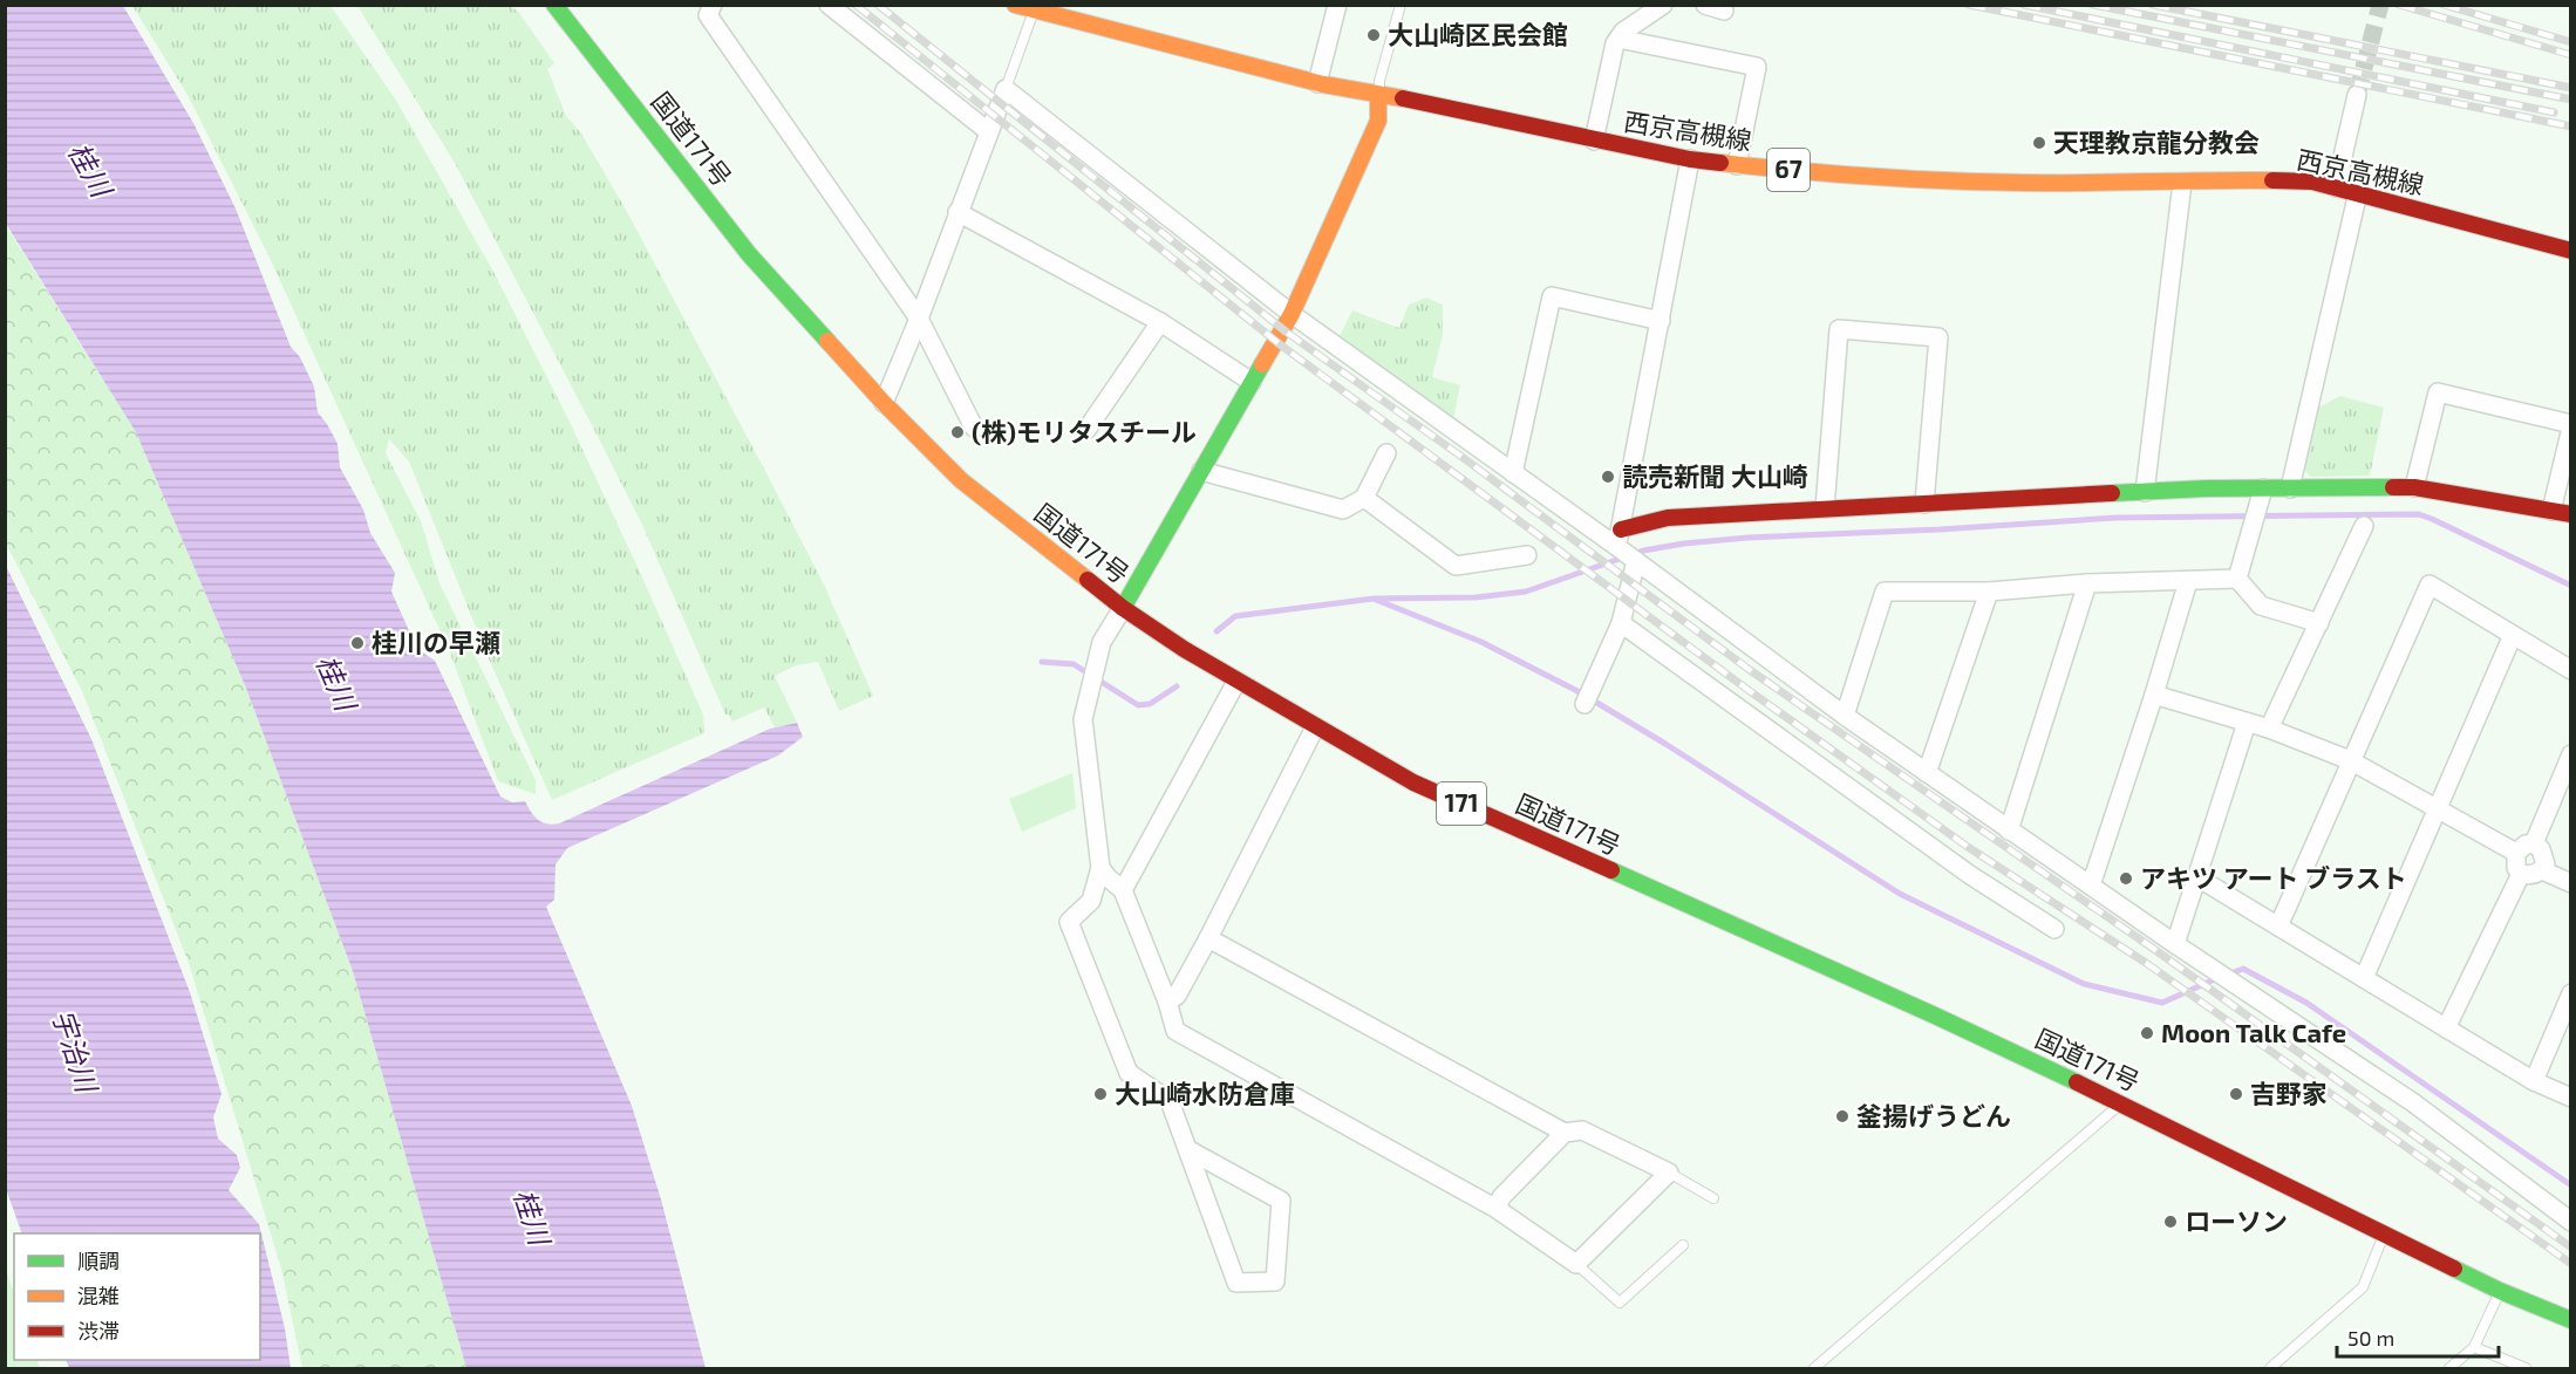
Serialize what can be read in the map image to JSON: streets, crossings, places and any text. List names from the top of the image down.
{
  "streets": {
    "main road": [
      "西京高槻線",
      "国道171号",
      "67",
      "171"
    ]
  },
  "water": ["桂川", "宇治川"],
  "places": [
    "大山崎区民会館",
    "天理教京龍分教会",
    "(株)モリタスチール",
    "読売新聞 大山崎",
    "桂川の早瀬",
    "アキツ アート ブラスト",
    "Moon Talk Cafe",
    "大山崎水防倉庫",
    "吉野家",
    "釜揚げうどん",
    "ローソン"
  ],
  "legend": ["順調", "混雑", "渋滞"],
  "scale_bar": "50 m"
}
